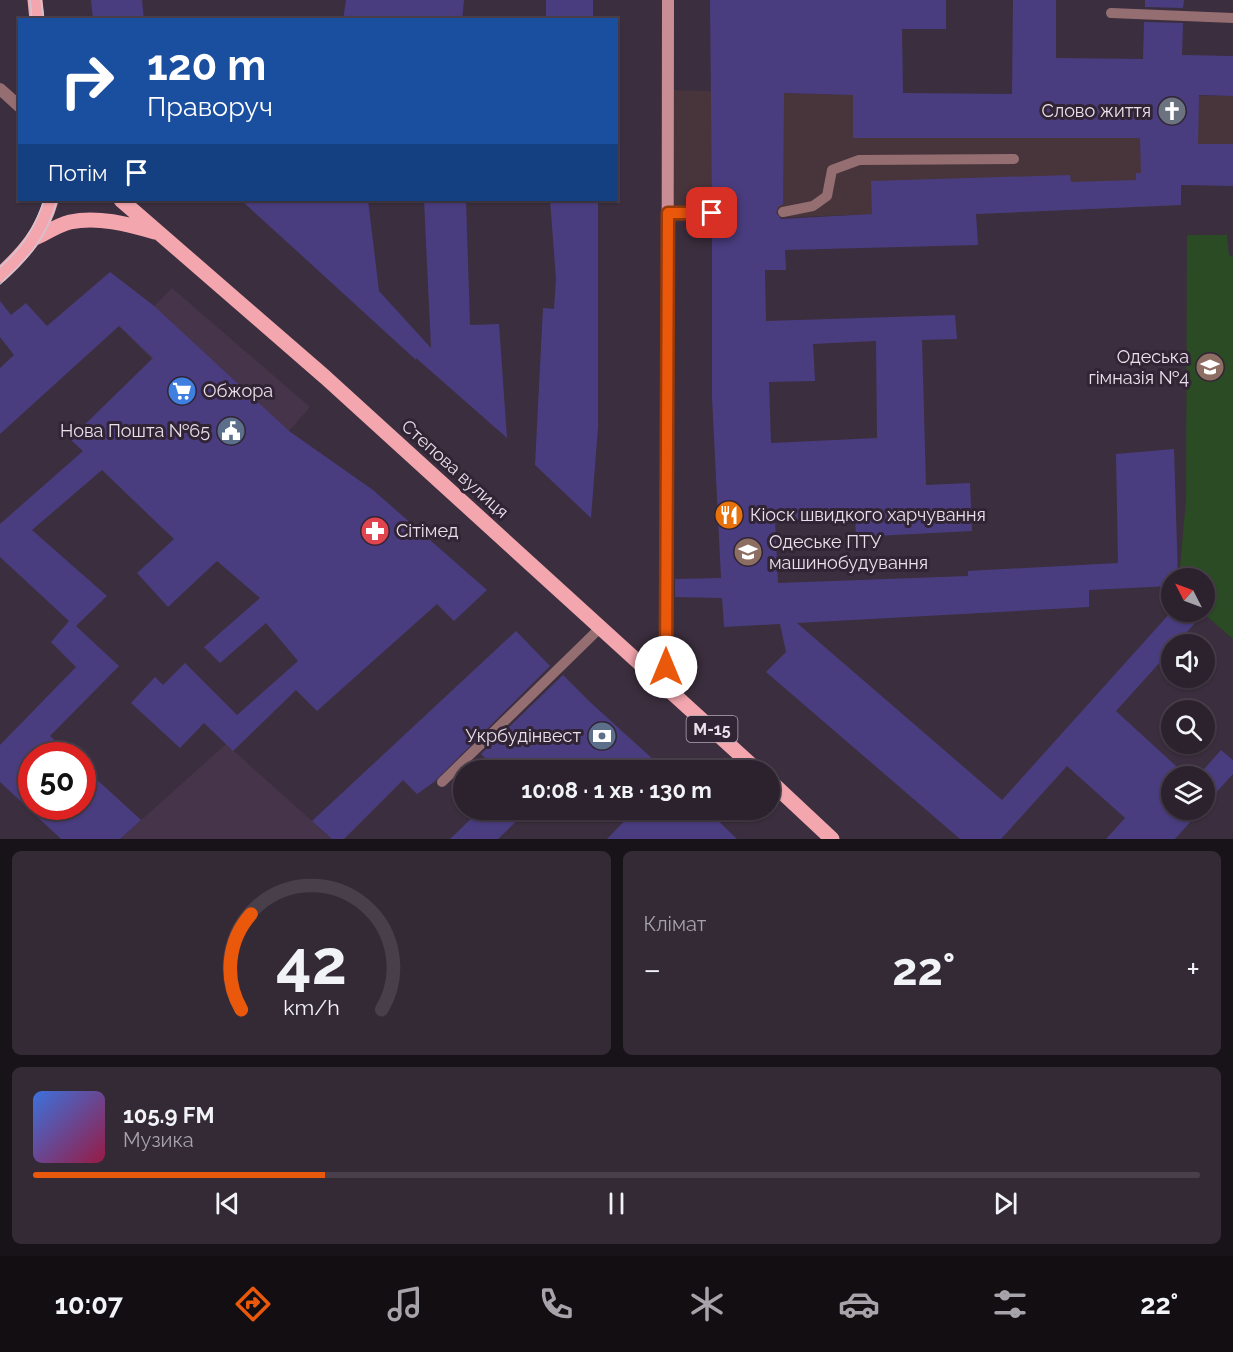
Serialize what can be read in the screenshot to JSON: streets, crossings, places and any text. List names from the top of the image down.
{
  "streets": {
    "main road": ["Степова вулиця", "М-15"]
  },
  "places": {
    "church": ["Слово життя"],
    "school or university": ["Одеська гімназія №4", "Одеське ПТУ машинобудування"],
    "supermarket": ["Обжора"],
    "public building": ["Нова Пошта №65"],
    "restaurant": ["Кіоск швидкого харчування"],
    "pharmacy": ["Сітімед"],
    "bank": ["Укрбудінвест"]
  },
  "north": "top left",
  "page": {
    "turn": ["120 m", "Праворуч"],
    "then": "Потім",
    "limit": "50",
    "trip": "10:08 · 1 хв · 130 m",
    "tile": "Клімат",
    "heat": ["−", "22°", "+"],
    "song": ["105.9 FM", "Музика"],
    "tabs": ["10:07", "22°"],
    "gauge": ["42", "km/h"]
  }
}
